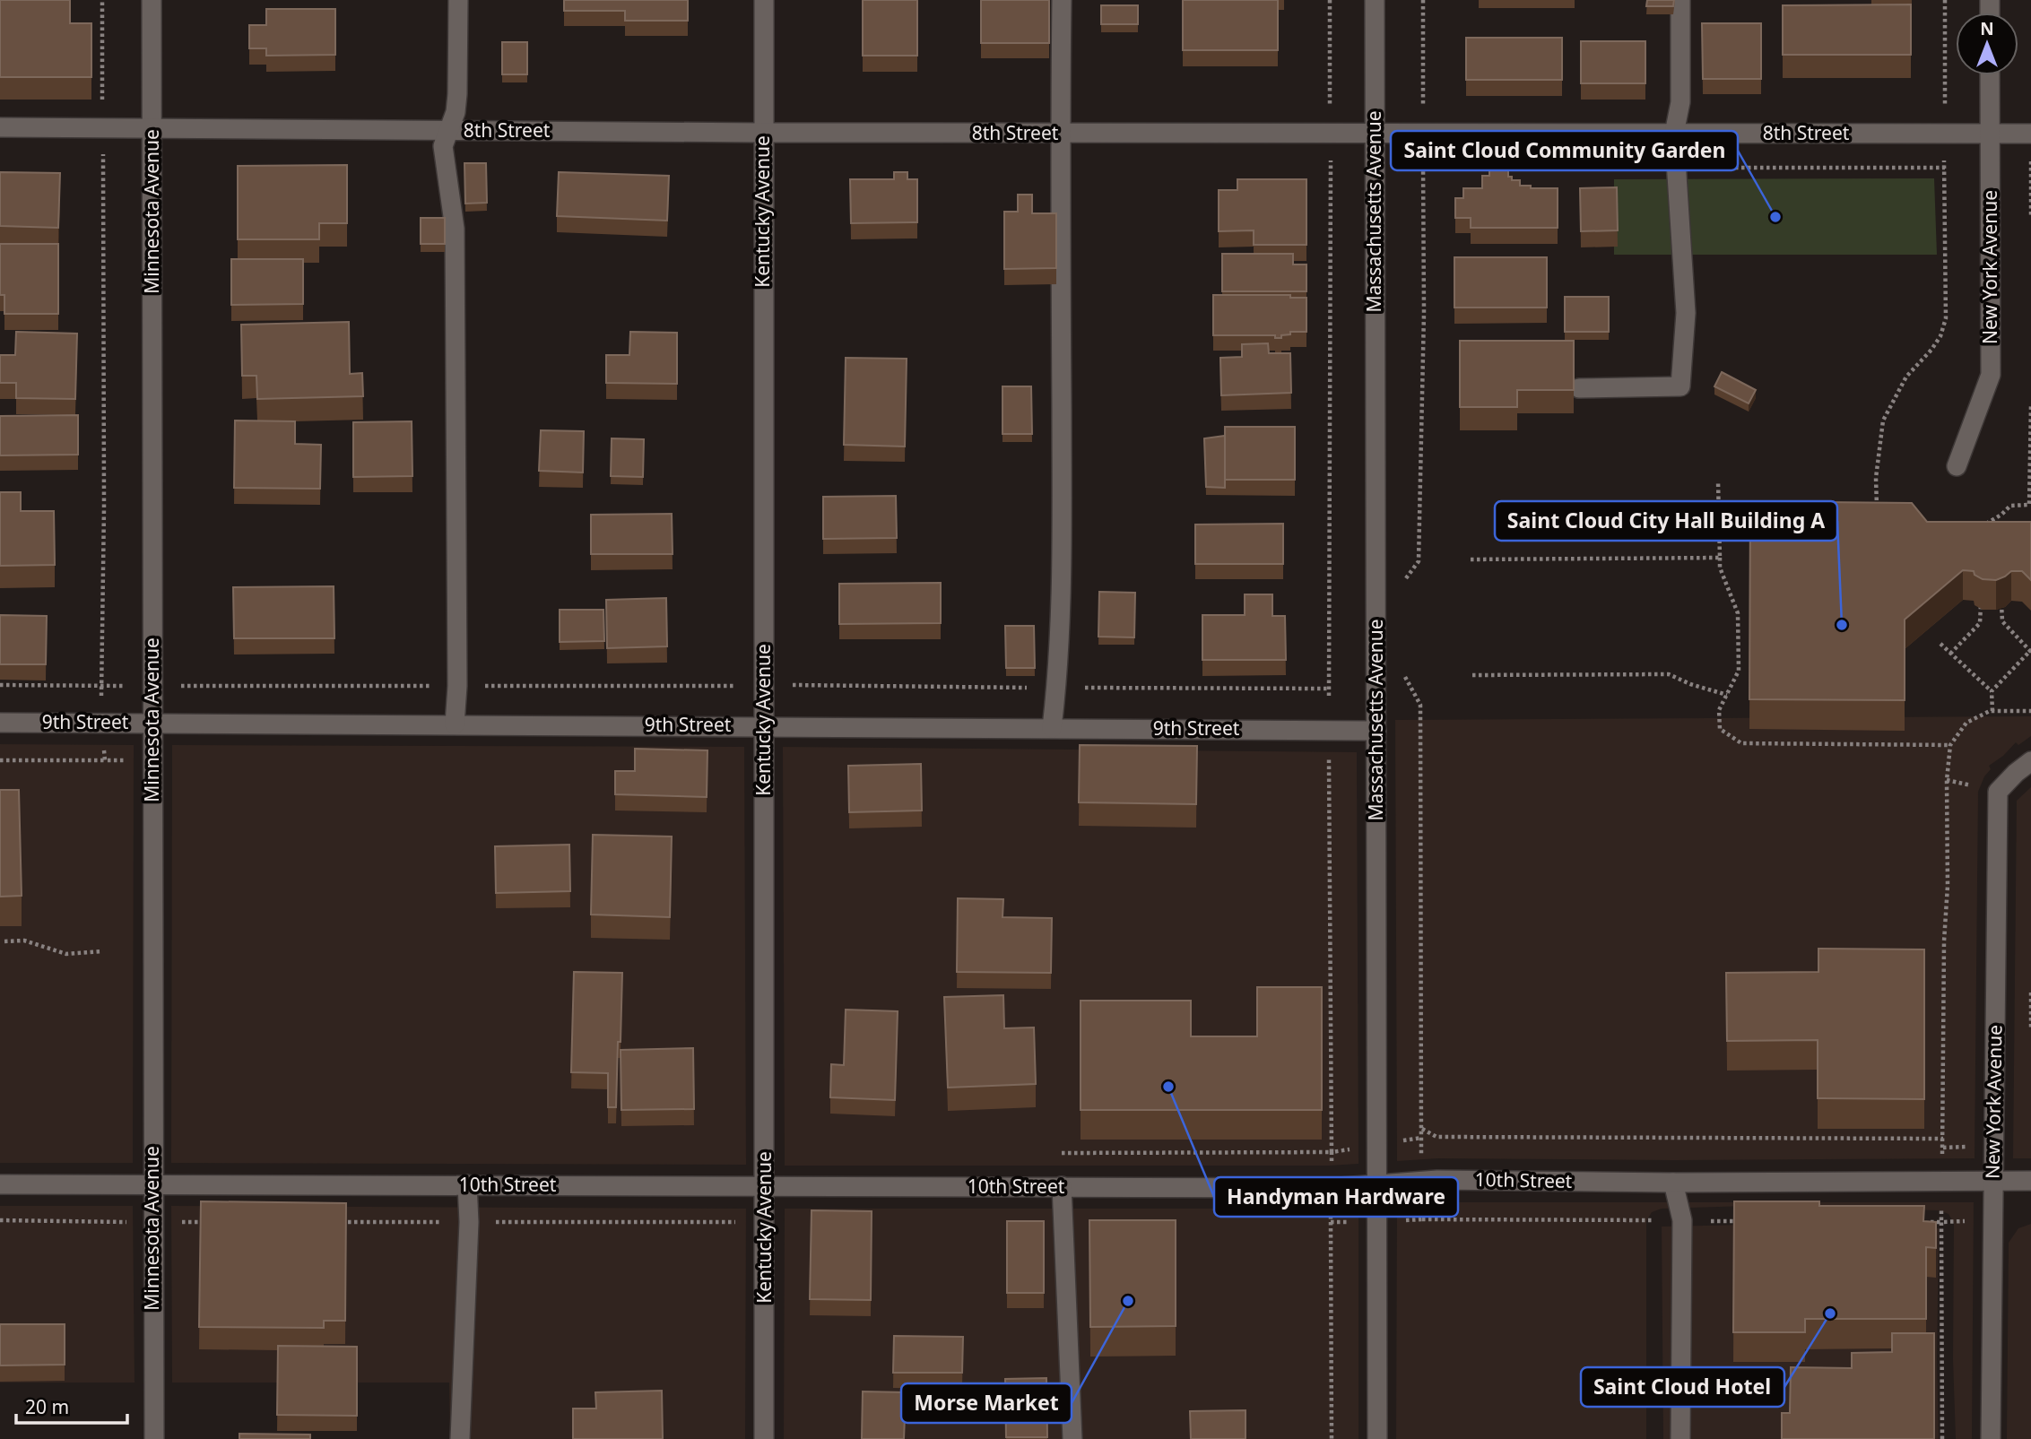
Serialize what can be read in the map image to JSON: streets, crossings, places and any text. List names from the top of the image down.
{
  "streets": {
    "street": [
      "8th Street",
      "Minnesota Avenue",
      "Kentucky Avenue",
      "Massachusetts Avenue",
      "New York Avenue",
      "9th Street",
      "10th Street"
    ]
  },
  "crossings": [
    ["8th Street", "Minnesota Avenue"],
    ["8th Street", "Kentucky Avenue"],
    ["8th Street", "Massachusetts Avenue"],
    ["8th Street", "New York Avenue"],
    ["Minnesota Avenue", "9th Street"],
    ["Minnesota Avenue", "10th Street"],
    ["Kentucky Avenue", "9th Street"],
    ["Kentucky Avenue", "10th Street"],
    ["Massachusetts Avenue", "9th Street"],
    ["Massachusetts Avenue", "10th Street"],
    ["New York Avenue", "10th Street"]
  ],
  "places": [
    "Saint Cloud Community Garden",
    "Saint Cloud City Hall Building A",
    "Handyman Hardware",
    "Morse Market",
    "Saint Cloud Hotel"
  ],
  "scale_bar": "20 m",
  "north": "top"
}
